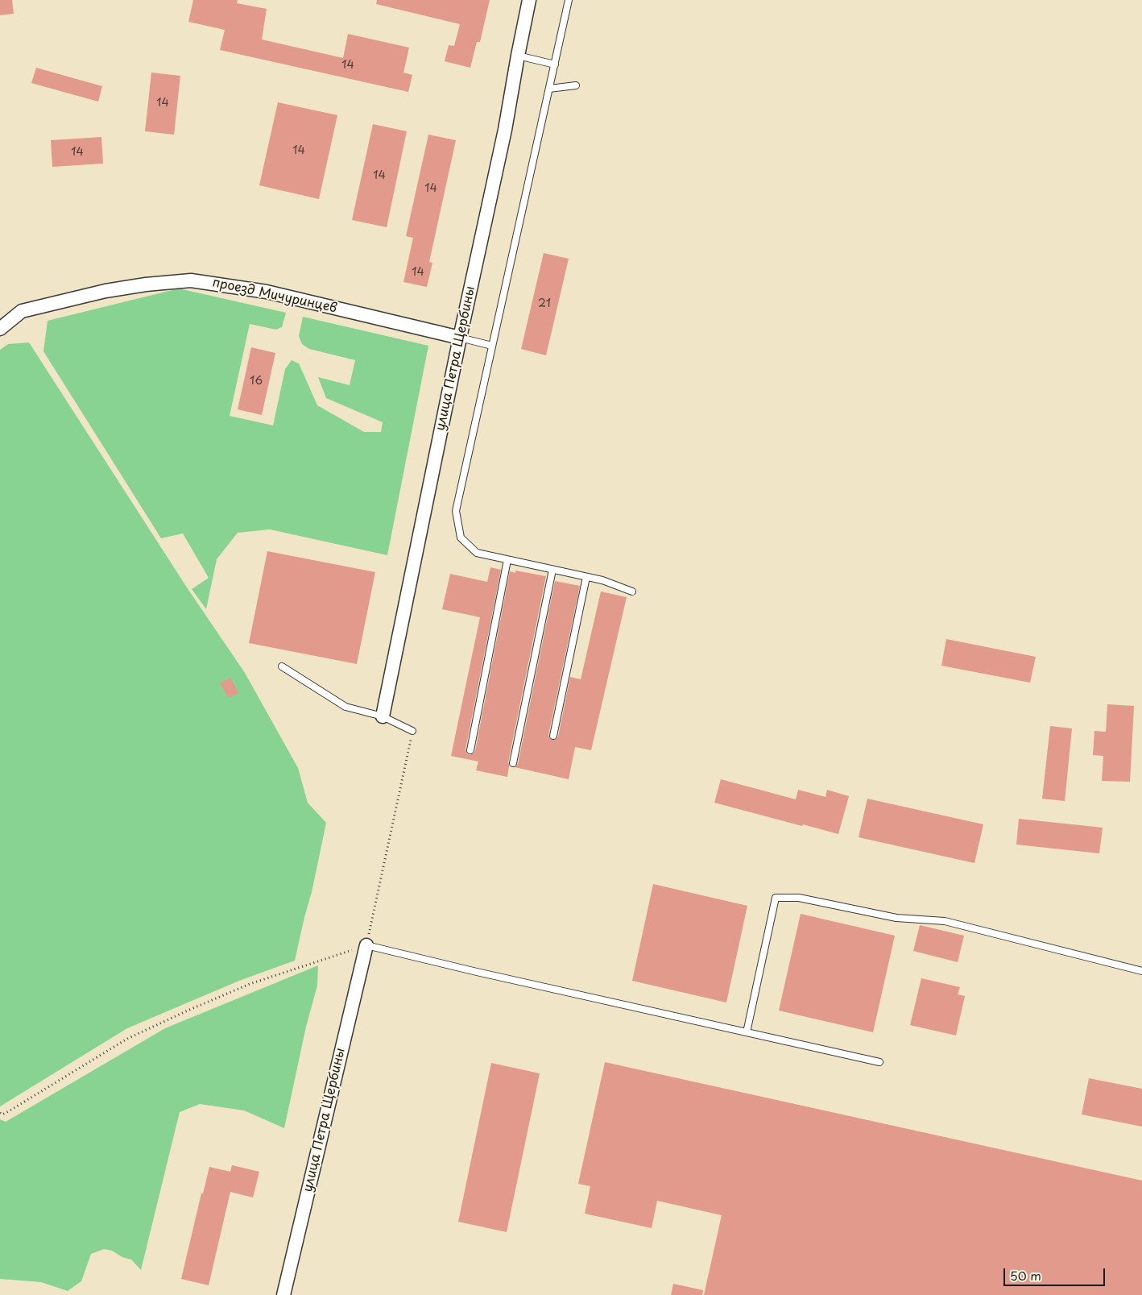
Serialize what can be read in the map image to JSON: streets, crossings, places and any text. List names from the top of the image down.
{
  "streets": {
    "street": ["проезд Мичуринцев", "улица Петра Щербины"]
  },
  "crossings": [
    ["проезд Мичуринцев", "улица Петра Щербины"]
  ],
  "house_numbers": [
    "14",
    "14",
    "14",
    "14",
    "14",
    "14",
    "14",
    "21",
    "16"
  ],
  "scale_bar": "50 m"
}
